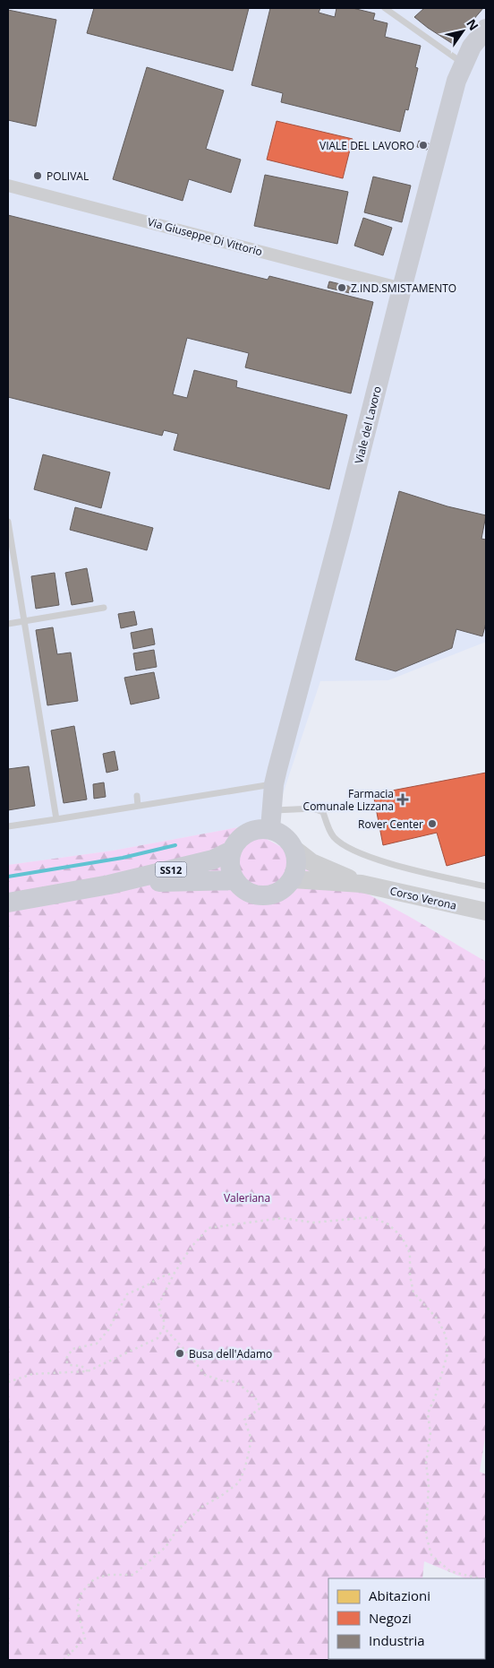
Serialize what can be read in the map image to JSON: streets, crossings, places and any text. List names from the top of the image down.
{
  "streets": {
    "main road": ["Viale del Lavoro", "SS12", "Corso Verona"],
    "street": ["Via Giuseppe Di Vittorio"]
  },
  "crossings": [
    ["Via Giuseppe Di Vittorio", "Viale del Lavoro"],
    ["Viale del Lavoro", "SS12"]
  ],
  "parks": ["Valeriana"],
  "places": {
    "other": [
      "VIALE DEL LAVORO",
      "POLIVAL",
      "Z.IND.SMISTAMENTO",
      "Rover Center",
      "Busa dell'Adamo"
    ],
    "health": ["Farmacia Comunale Lizzana"]
  },
  "legend": ["Abitazioni", "Negozi", "Industria"],
  "north": "top right"
}
